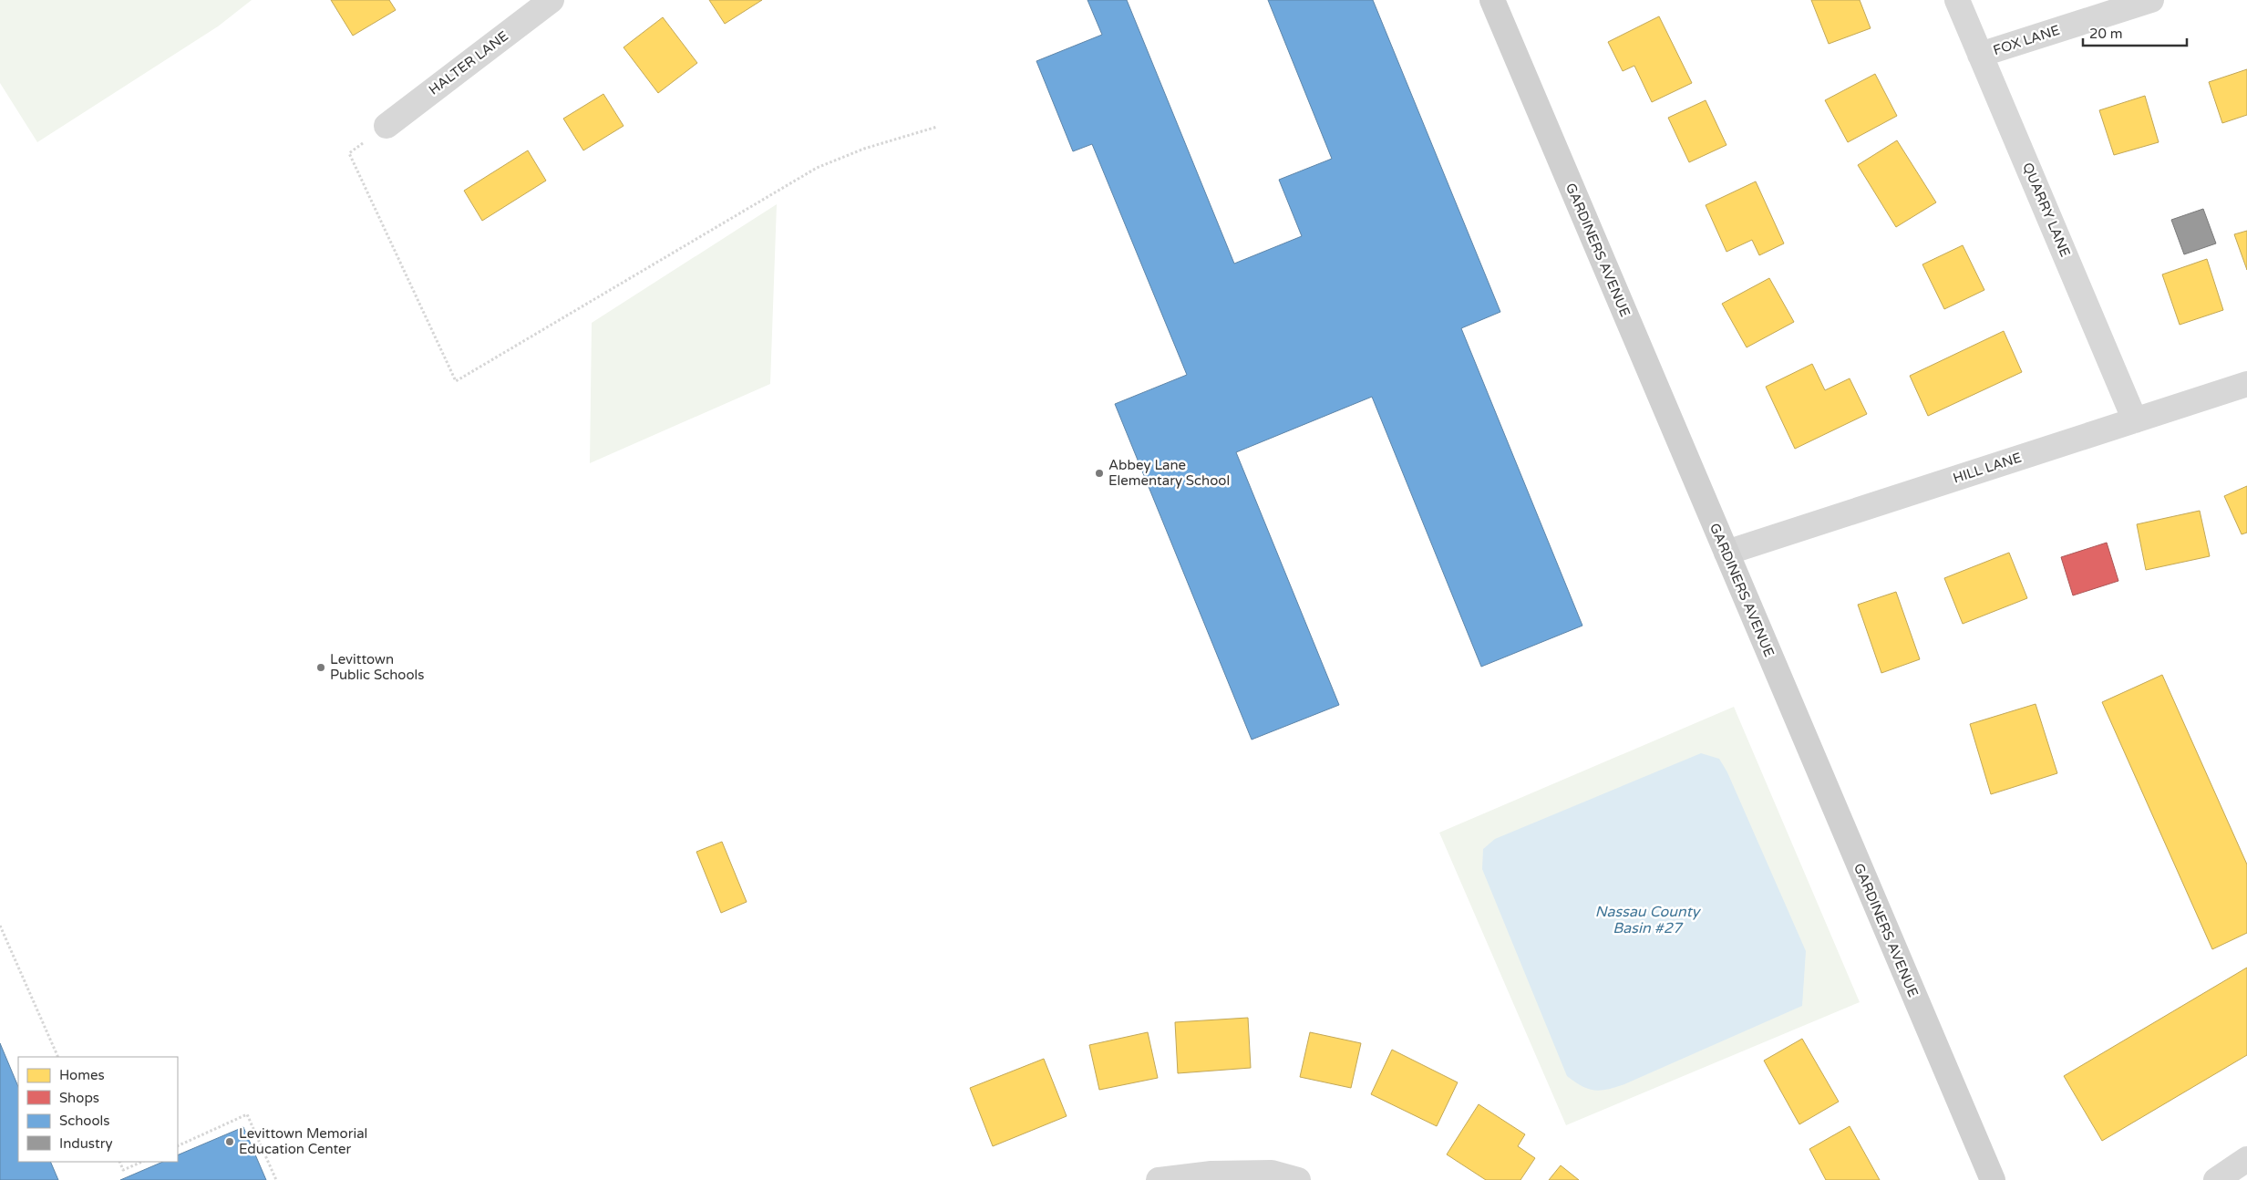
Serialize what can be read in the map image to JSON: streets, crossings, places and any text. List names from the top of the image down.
{
  "streets": {
    "main road": ["GARDINERS AVENUE"],
    "street": [
      "FOX LANE",
      "HALTER LANE",
      "QUARRY LANE",
      "HILL LANE"
    ]
  },
  "crossings": [
    ["FOX LANE", "QUARRY LANE"],
    ["QUARRY LANE", "HILL LANE"],
    ["GARDINERS AVENUE", "HILL LANE"]
  ],
  "water": ["Nassau County Basin #27"],
  "places": ["Abbey Lane Elementary School", "Levittown Public Schools", "Levittown Memorial Education Center"],
  "legend": [
    "Homes",
    "Shops",
    "Schools",
    "Industry"
  ],
  "scale_bar": "20 m"
}
